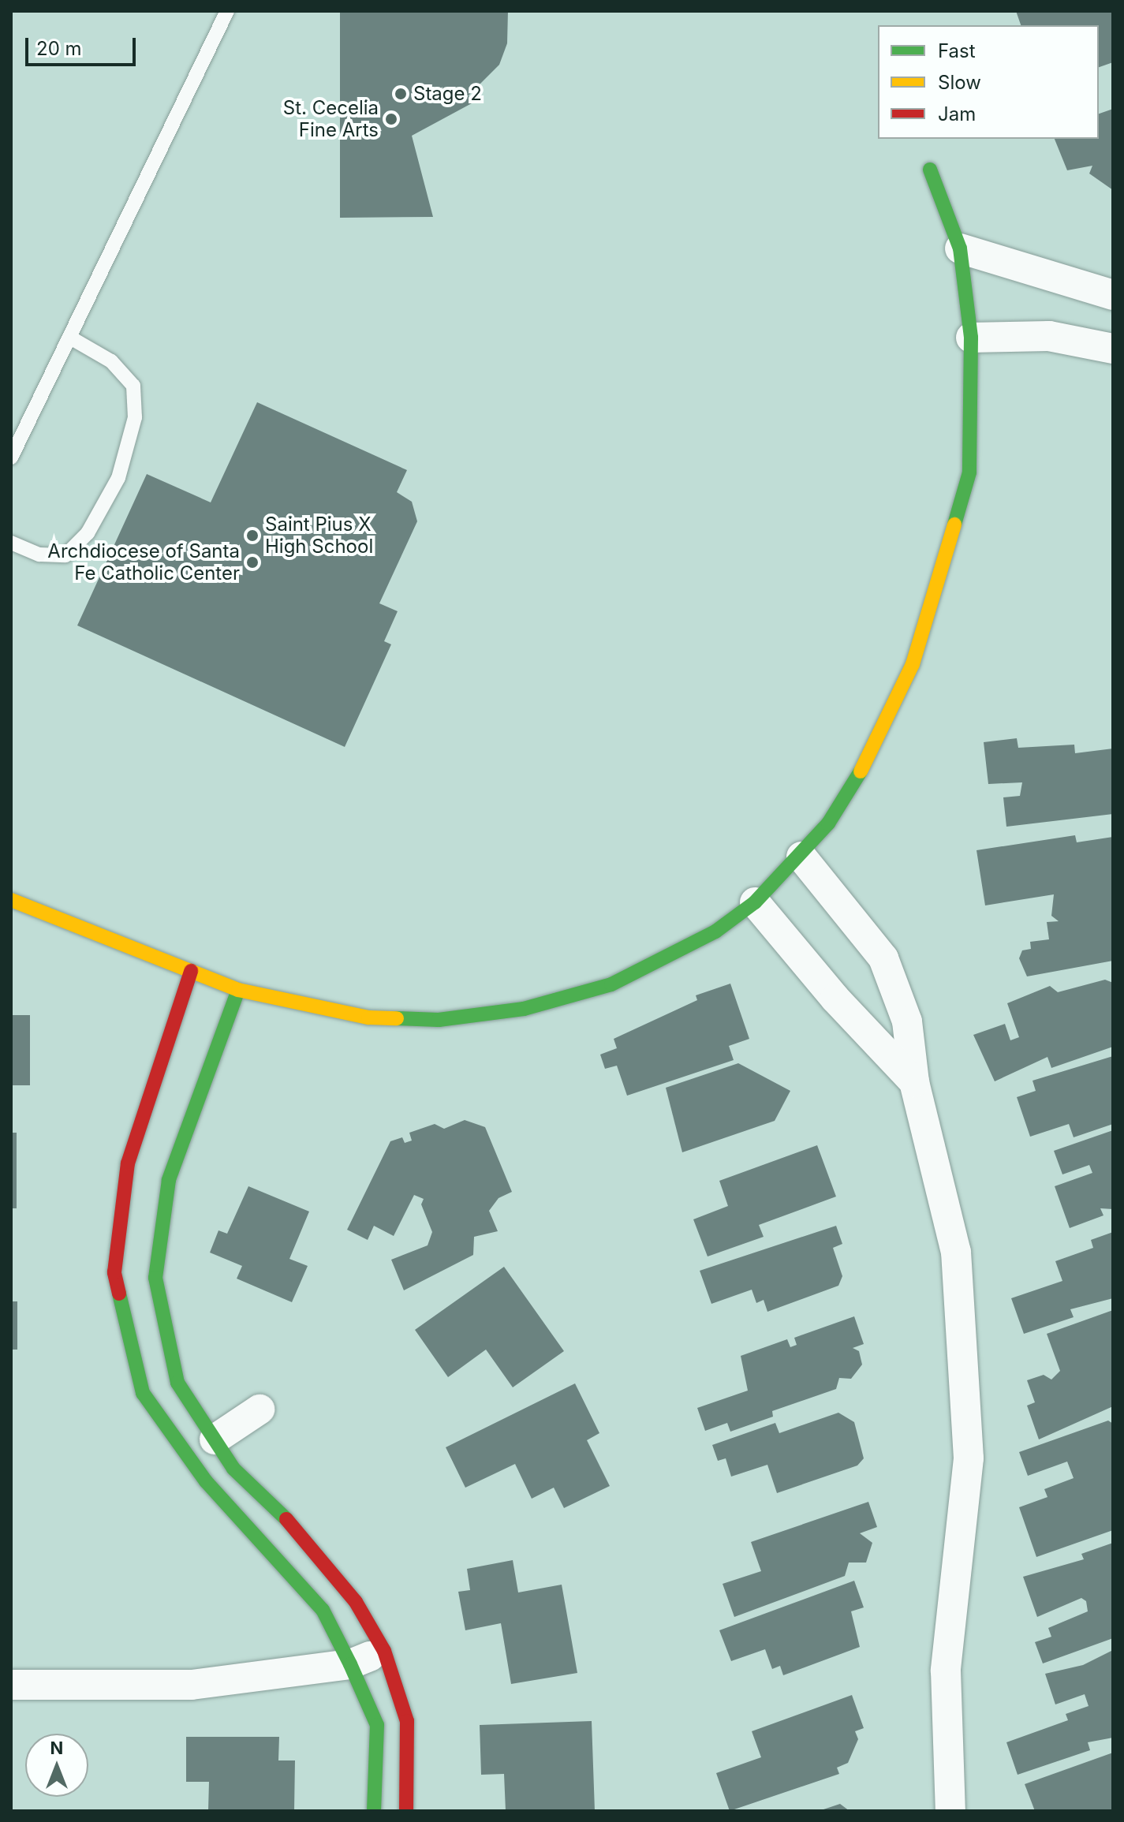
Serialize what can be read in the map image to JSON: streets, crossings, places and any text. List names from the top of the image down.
{
  "places": [
    "Stage 2",
    "St. Cecelia Fine Arts",
    "Saint Pius X High School",
    "Archdiocese of Santa Fe Catholic Center"
  ],
  "legend": ["Fast", "Slow", "Jam"],
  "scale_bar": "20 m",
  "north": "top"
}
